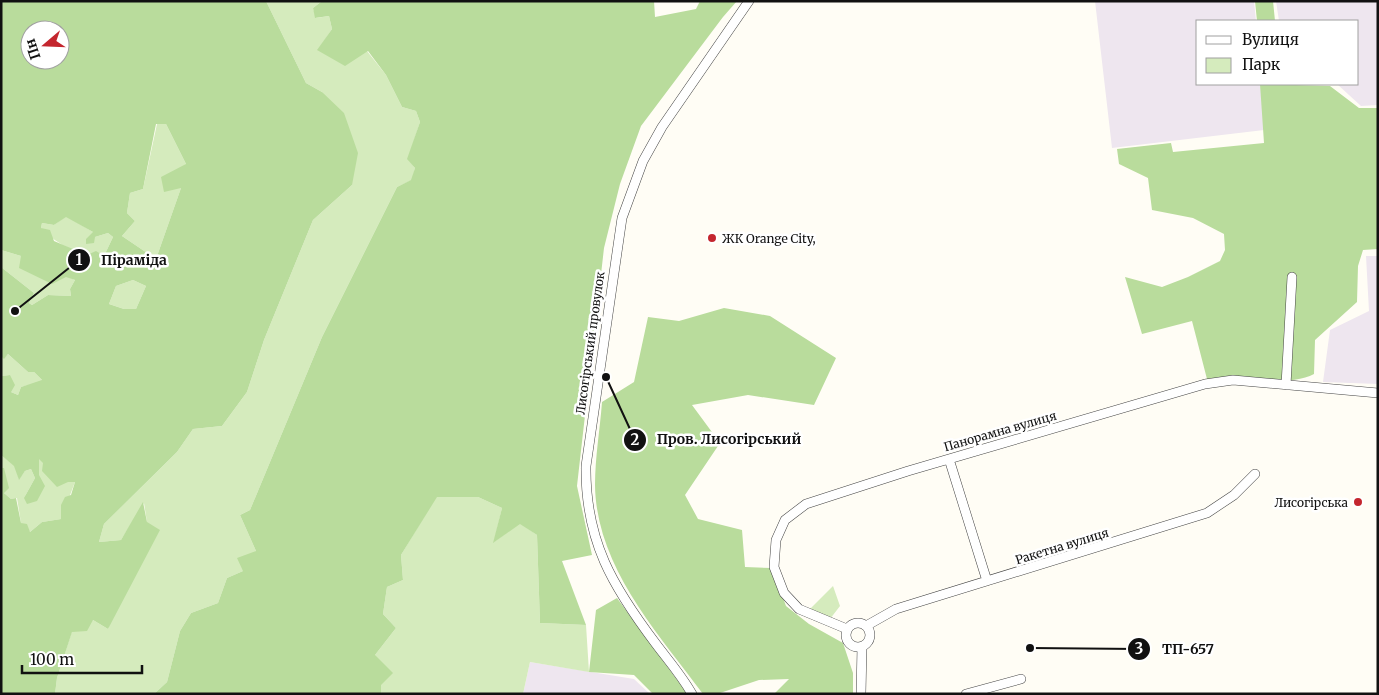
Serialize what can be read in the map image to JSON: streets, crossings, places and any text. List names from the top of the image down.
{
  "streets": {
    "street": ["Лисогірський провулок", "Панорамна вулиця", "Ракетна вулиця"]
  },
  "crossings": [
    ["Панорамна вулиця", "Ракетна вулиця"]
  ],
  "places": [
    "ЖК Orange City,",
    "Піраміда",
    "Пров. Лисогірський",
    "Лисогірська",
    "ТП-657"
  ],
  "legend": ["Вулиця", "Парк"],
  "scale_bar": "100 m",
  "north": "left"
}
